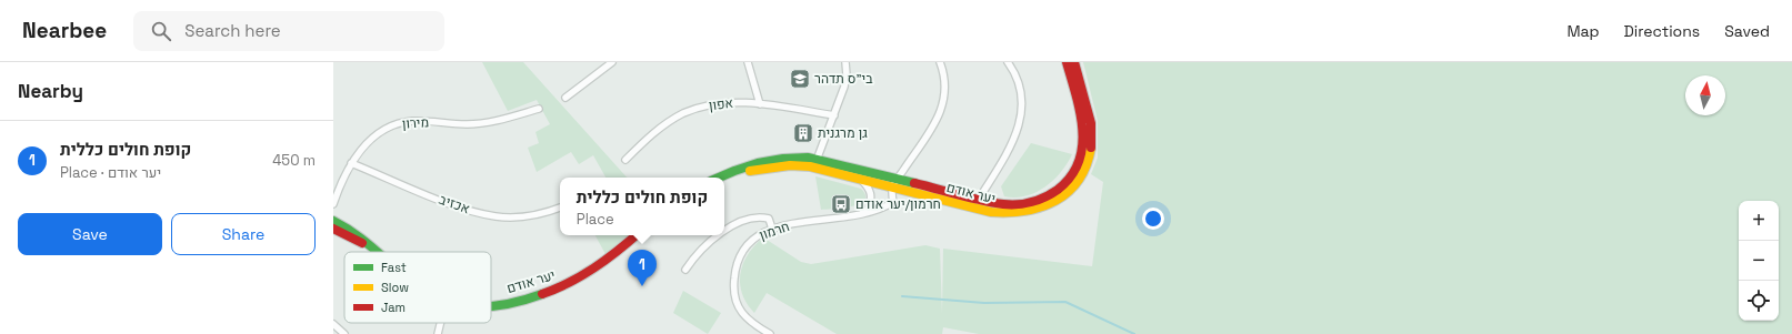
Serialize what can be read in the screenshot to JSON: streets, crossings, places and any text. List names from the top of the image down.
{
  "streets": {
    "street": [
      "אפון",
      "מירון",
      "יער אודם",
      "אכזיב",
      "חרמון"
    ]
  },
  "crossings": [
    ["מירון", "אכזיב"],
    ["יער אודם", "חרמון"]
  ],
  "places": {
    "school or university": ["בי\"ס תדהר"],
    "building": ["גן מרגנית"],
    "bus stop": ["חרמון/יער אודם"]
  },
  "legend": ["Fast", "Slow", "Jam"],
  "north": "top",
  "page": {
    "header": "Nearbee",
    "search": "Search here",
    "nav": ["Map", "Directions", "Saved"],
    "heading": "Nearby",
    "list": [
      {
        "mark": "1",
        "name": "קופת חולים כללית",
        "note": "Place · יער אודם",
        "value": "450 m"
      }
    ],
    "popup": ["קופת חולים כללית", "Place"],
    "buttons": ["Save", "Share"],
    "map_buttons": ["+", "−"],
    "pins": "1"
  }
}
